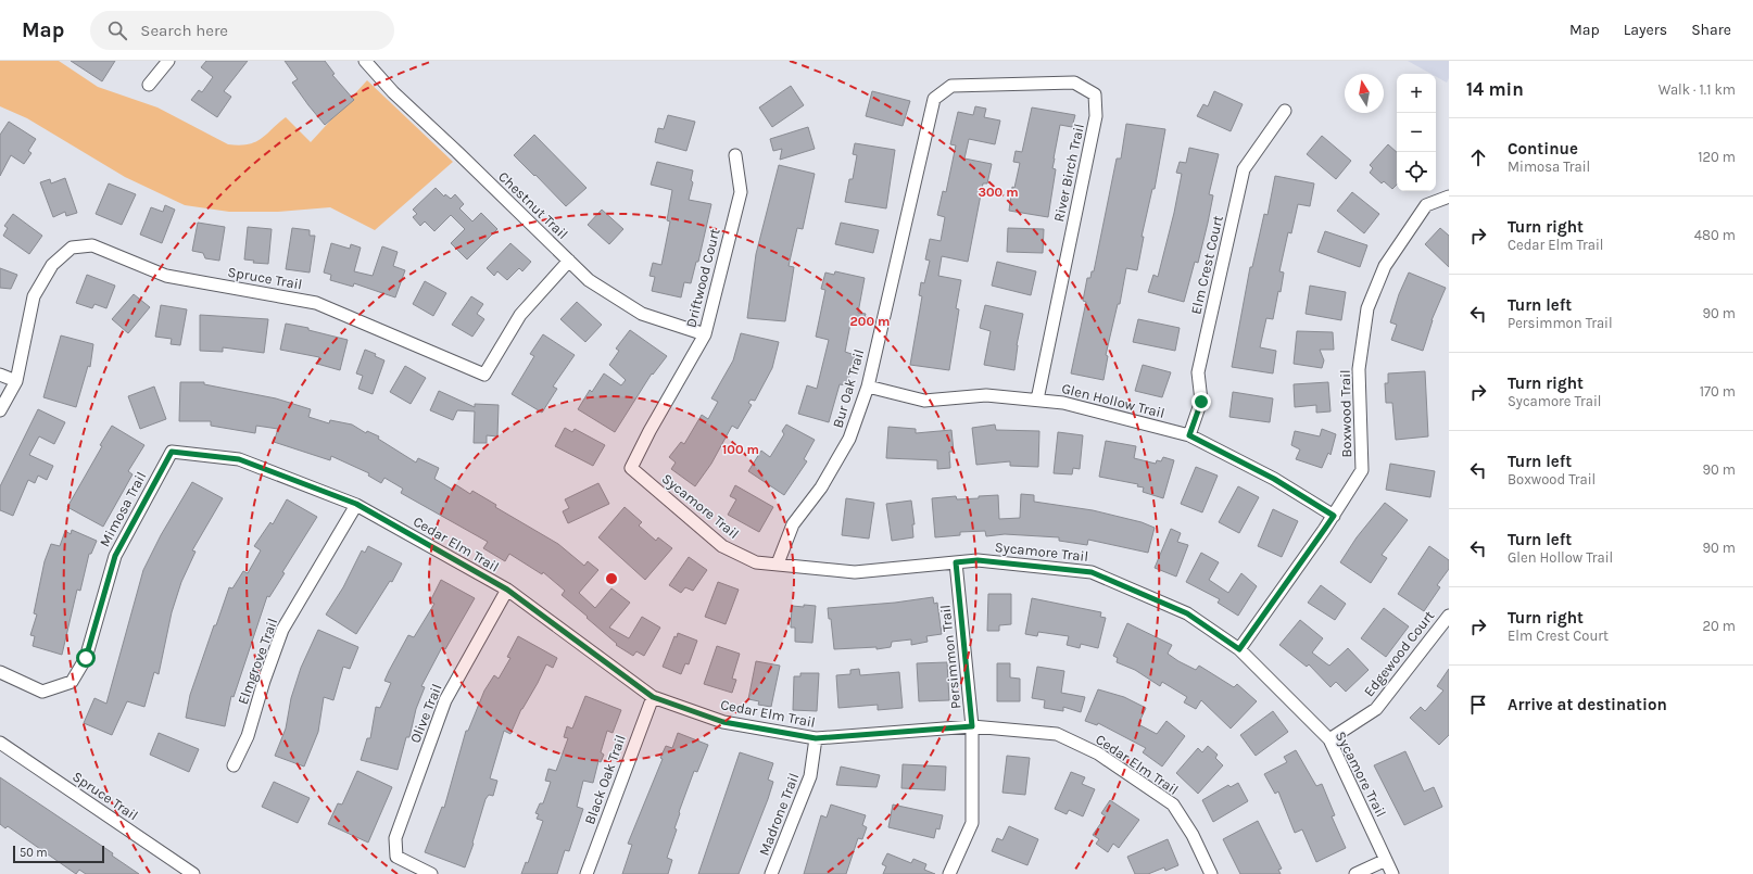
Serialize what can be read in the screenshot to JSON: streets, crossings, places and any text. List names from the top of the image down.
{
  "streets": {
    "street": [
      "River Birch Trail",
      "Chestnut Trail",
      "Elm Crest Court",
      "Spruce Trail",
      "Driftwood Court",
      "Bur Oak Trail",
      "Glen Hollow Trail",
      "Boxwood Trail",
      "Sycamore Trail",
      "Mimosa Trail",
      "Cedar Elm Trail",
      "Edgewood Court",
      "Persimmon Trail",
      "Elmgrove Trail",
      "Olive Trail",
      "Black Oak Trail",
      "Madrone Trail"
    ]
  },
  "crossings": [
    ["River Birch Trail", "Bur Oak Trail"],
    ["River Birch Trail", "Glen Hollow Trail"],
    ["Chestnut Trail", "Spruce Trail"],
    ["Chestnut Trail", "Driftwood Court"],
    ["Elm Crest Court", "Glen Hollow Trail"],
    ["Driftwood Court", "Sycamore Trail"],
    ["Bur Oak Trail", "Glen Hollow Trail"],
    ["Bur Oak Trail", "Sycamore Trail"],
    ["Glen Hollow Trail", "Boxwood Trail"],
    ["Boxwood Trail", "Sycamore Trail"],
    ["Sycamore Trail", "Edgewood Court"],
    ["Sycamore Trail", "Persimmon Trail"],
    ["Mimosa Trail", "Cedar Elm Trail"],
    ["Cedar Elm Trail", "Persimmon Trail"],
    ["Cedar Elm Trail", "Elmgrove Trail"],
    ["Cedar Elm Trail", "Olive Trail"],
    ["Cedar Elm Trail", "Black Oak Trail"],
    ["Cedar Elm Trail", "Madrone Trail"]
  ],
  "scale_bar": "50 m",
  "north": "top",
  "page": {
    "header": "Map",
    "search": "Search here",
    "nav": ["Map", "Layers", "Share"],
    "heading": ["14 min", "Walk · 1.1 km"],
    "map_buttons": ["+", "−"],
    "list": [
      ["Continue", "Mimosa Trail", "120 m"],
      ["Turn right", "Cedar Elm Trail", "480 m"],
      ["Turn left", "Persimmon Trail", "90 m"],
      ["Turn right", "Sycamore Trail", "170 m"],
      ["Turn left", "Boxwood Trail", "90 m"],
      ["Turn left", "Glen Hollow Trail", "90 m"],
      ["Turn right", "Elm Crest Court", "20 m"],
      "Arrive at destination"
    ],
    "scale": "50 m"
  },
  "rings": ["300 m", "200 m", "100 m"]
}
